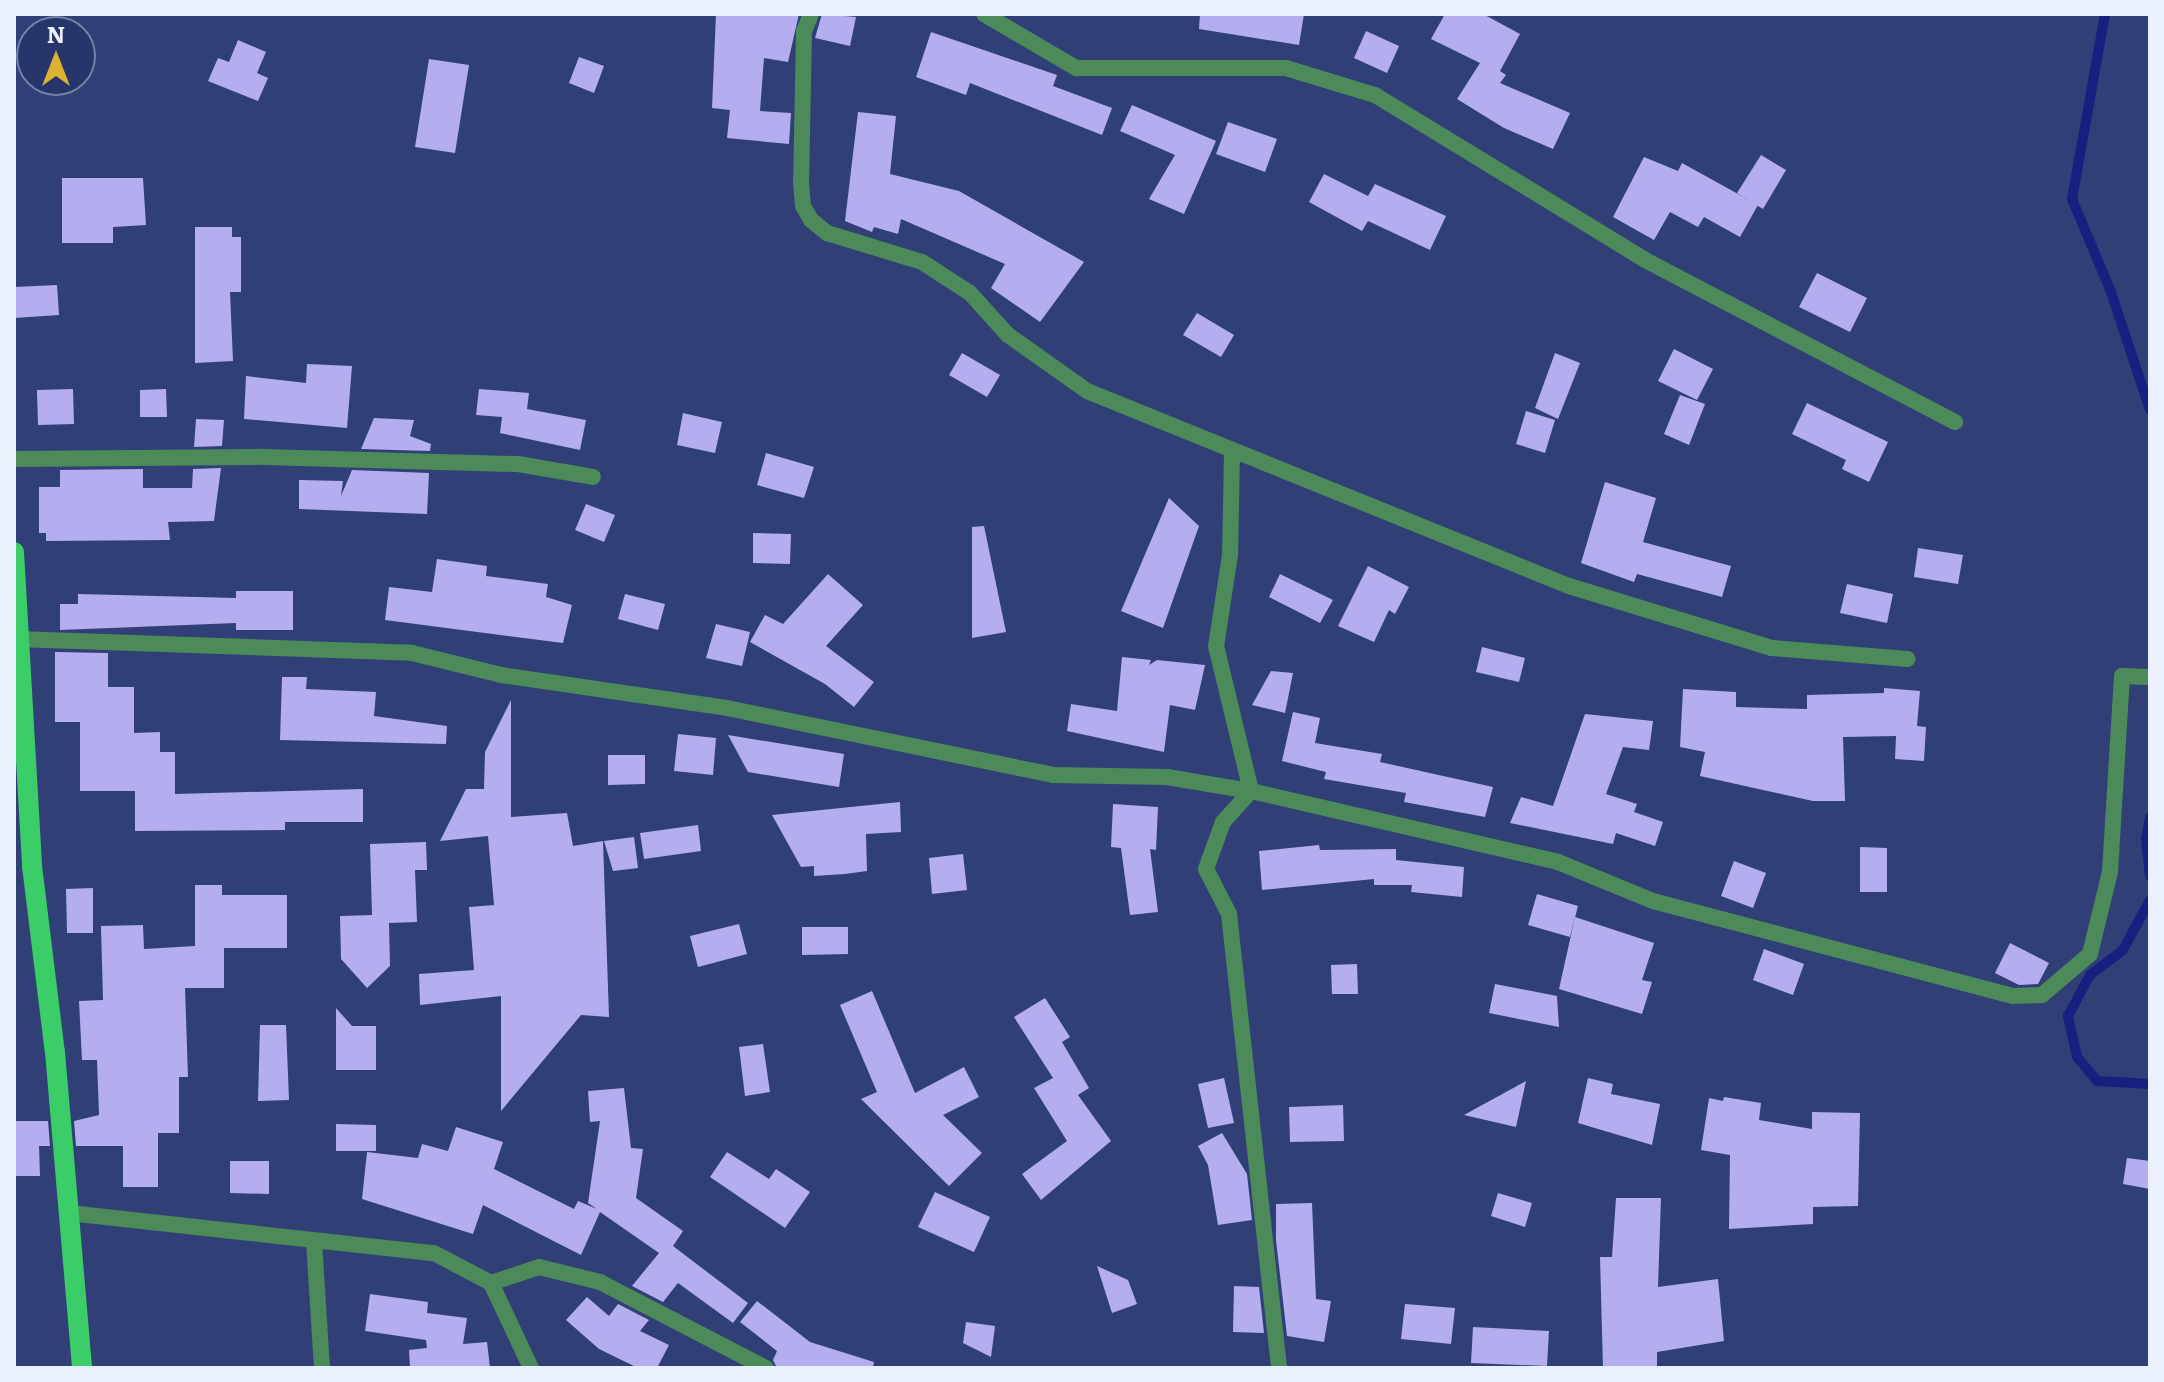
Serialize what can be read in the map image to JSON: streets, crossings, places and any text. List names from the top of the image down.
{
  "north": "top"
}
